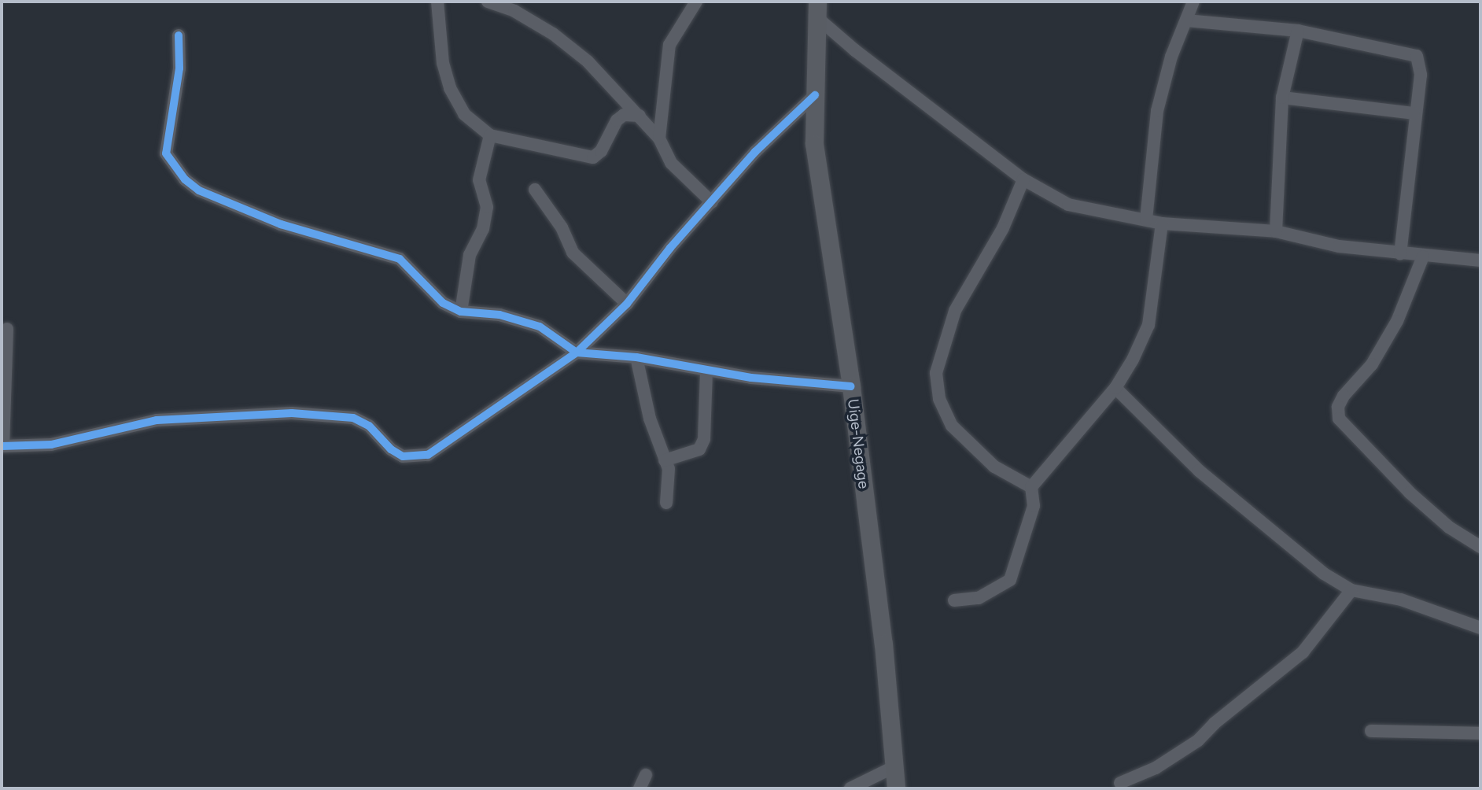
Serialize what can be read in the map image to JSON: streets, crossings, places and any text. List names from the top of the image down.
{
  "streets": {
    "main road": ["Uige-Negage"]
  }
}
